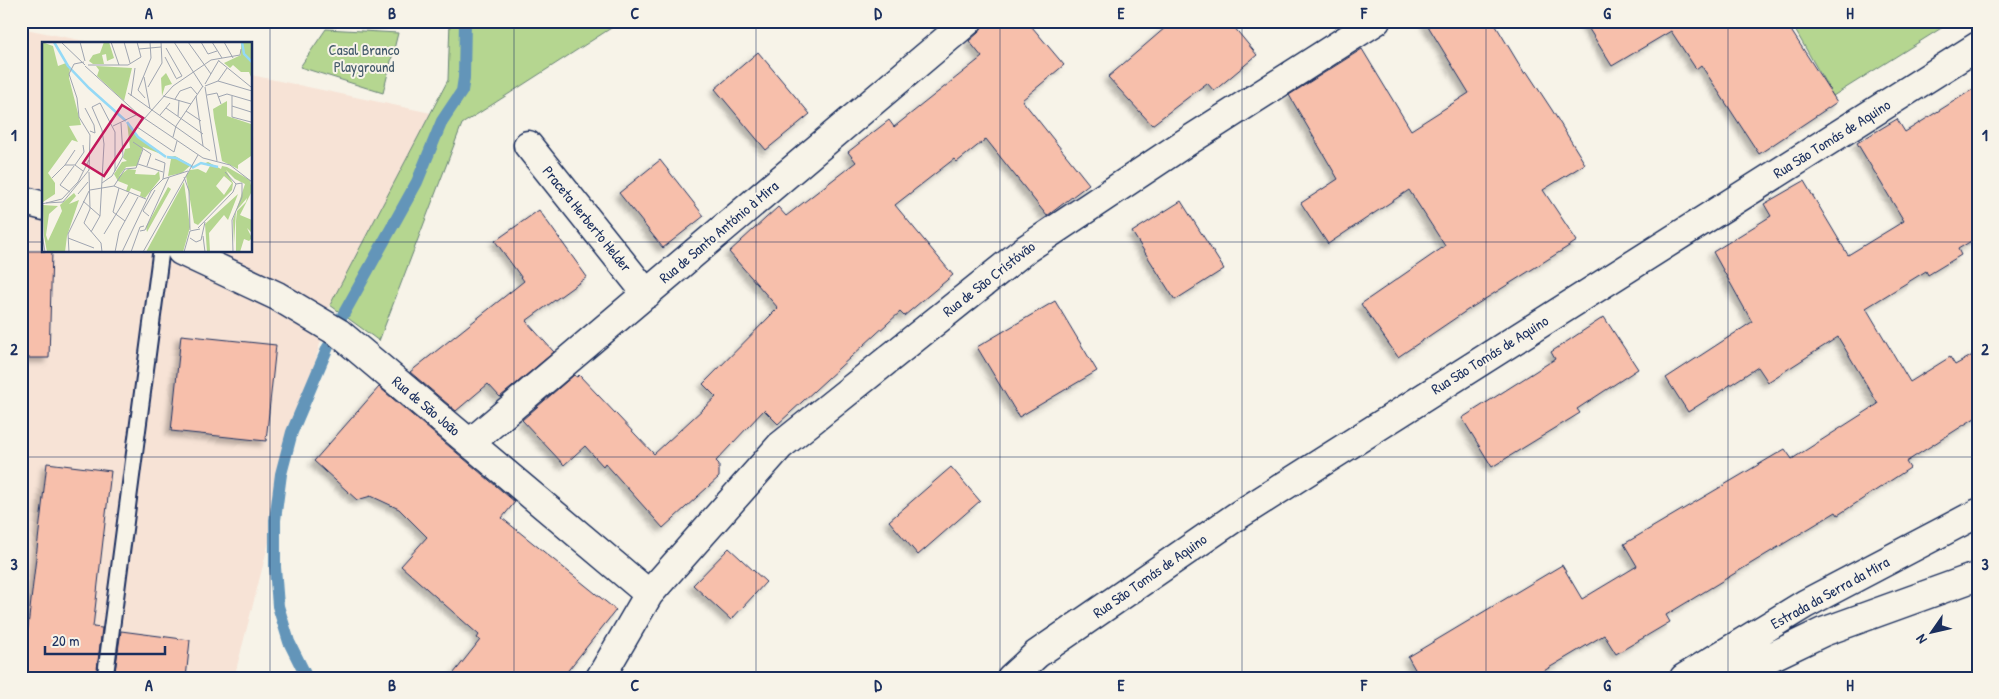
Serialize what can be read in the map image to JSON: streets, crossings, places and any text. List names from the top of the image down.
{
  "streets": {
    "street": [
      "Rua São Tomás de Aquino",
      "Praceta Herberto Helder",
      "Rua de Santo António à Mira",
      "Rua de São Cristóvão",
      "Rua de São João",
      "Estrada da Serra da Mira"
    ]
  },
  "crossings": [
    ["Praceta Herberto Helder", "Rua de Santo António à Mira"],
    ["Rua de Santo António à Mira", "Rua de São João"],
    ["Rua de São Cristóvão", "Rua de São João"]
  ],
  "parks": ["Casal Branco Playground"],
  "scale_bar": "20 m",
  "north": "bottom left",
  "grid": {
    "columns": [
      "A",
      "B",
      "C",
      "D",
      "E",
      "F",
      "G",
      "H"
    ],
    "rows": ["1", "2", "3"]
  }
}
